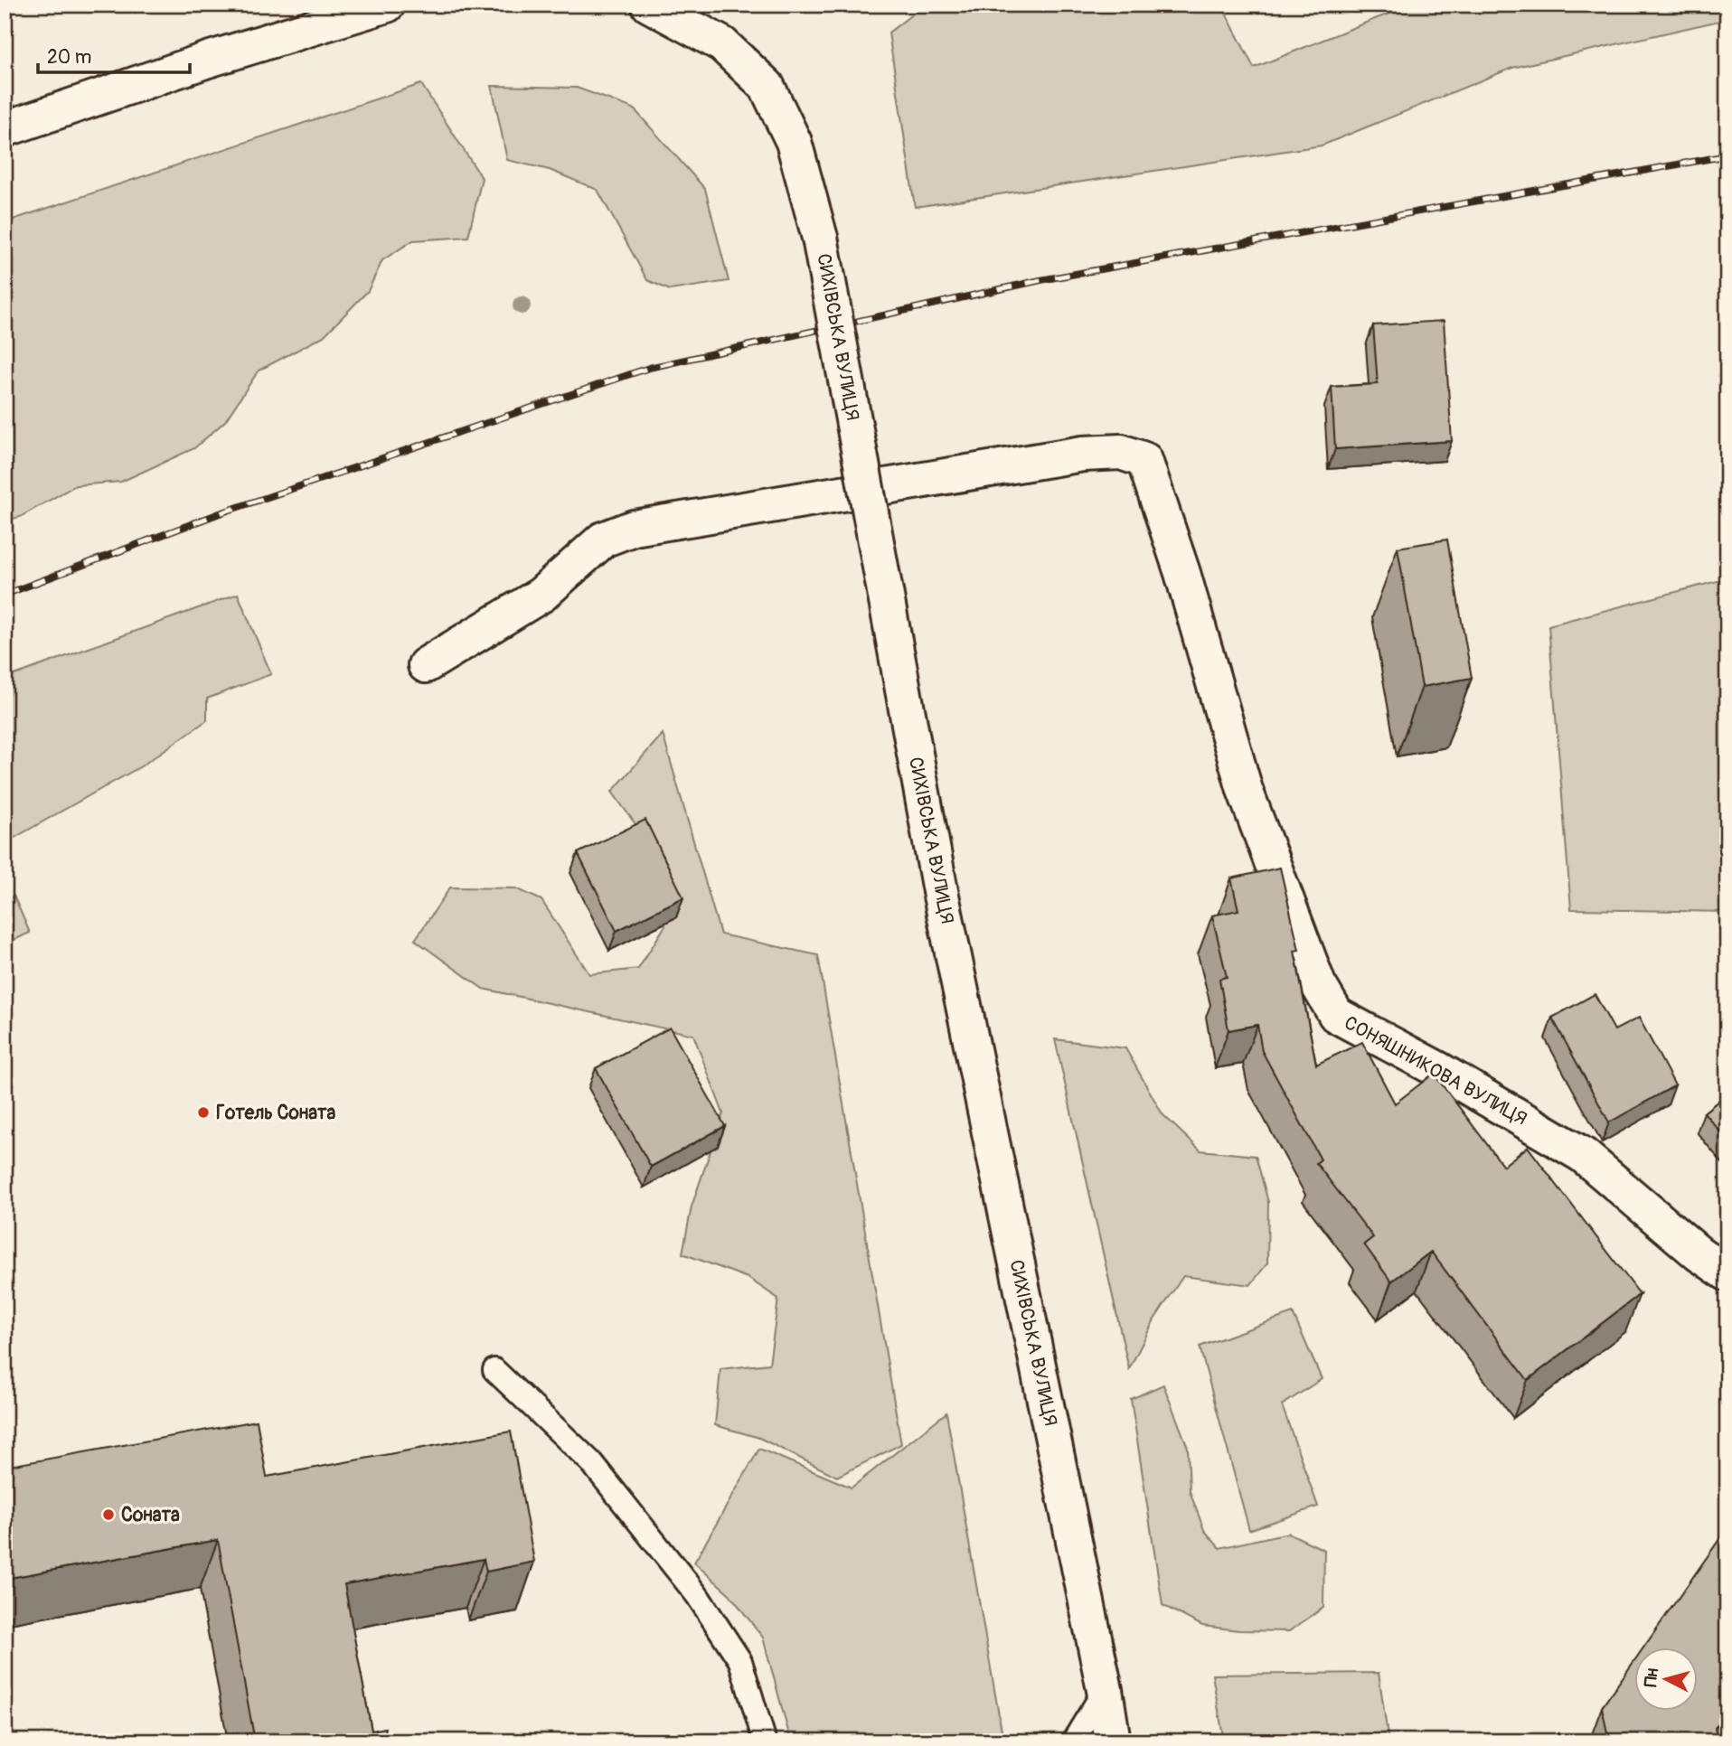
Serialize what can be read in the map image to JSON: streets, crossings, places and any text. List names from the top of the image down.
{
  "streets": {
    "main road": ["СИХІВСЬКА ВУЛИЦЯ", "СОНЯШНИКОВА ВУЛИЦЯ"]
  },
  "places": ["Готель Соната", "Соната"],
  "scale_bar": "20 m",
  "north": "left"
}
